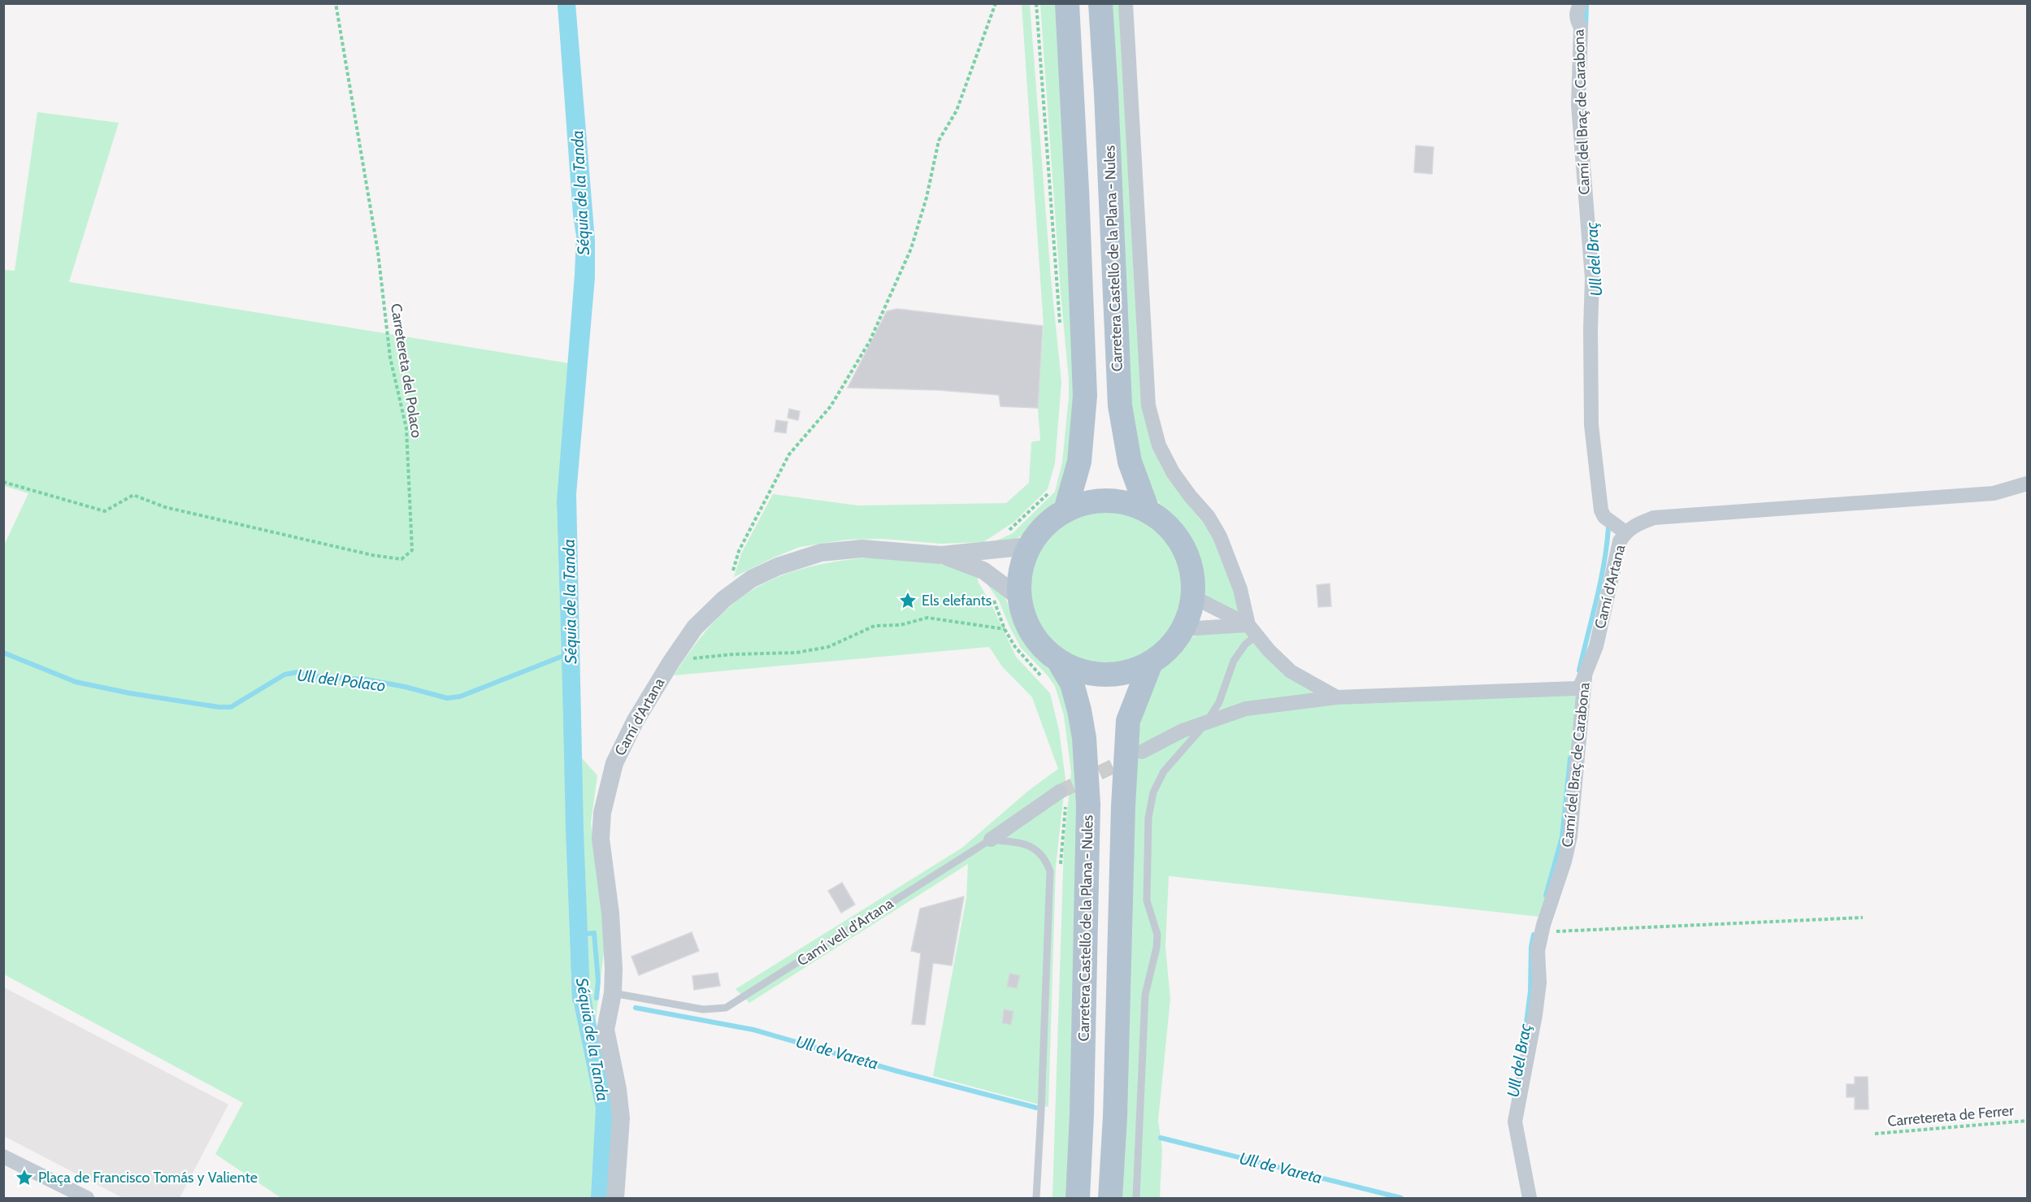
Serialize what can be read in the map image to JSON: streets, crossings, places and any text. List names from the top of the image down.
{
  "streets": {
    "main road": ["Carretera Castelló de la Plana - Nules"],
    "street": ["Camí del Braç de Carabona", "Camí d'Artana", "Camí vell d'Artana"],
    "path": ["Carretereta del Polaco", "Carretereta de Ferrer"]
  },
  "crossings": [
    ["Camí del Braç de Carabona", "Camí d'Artana"],
    ["Camí d'Artana", "Camí vell d'Artana"]
  ],
  "water": [
    "Séquia de la Tanda",
    "Ull del Braç",
    "Ull del Polaco",
    "Ull de Vareta"
  ],
  "places": {
    "place": ["Els elefants", "Plaça de Francisco Tomás y Valiente"]
  }
}
